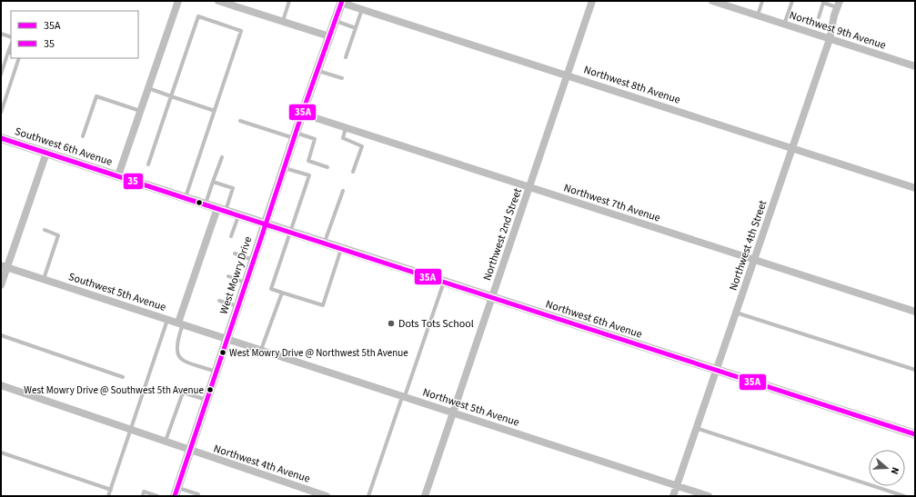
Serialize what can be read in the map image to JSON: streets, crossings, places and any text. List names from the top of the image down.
{
  "streets": {
    "street": [
      "Northwest 9th Avenue",
      "Northwest 8th Avenue",
      "Southwest 6th Avenue",
      "Northwest 7th Avenue",
      "Northwest 2nd Street",
      "Northwest 4th Street",
      "West Mowry Drive",
      "Southwest 5th Avenue",
      "Northwest 6th Avenue",
      "Northwest 5th Avenue",
      "Northwest 4th Avenue"
    ]
  },
  "crossings": [
    ["Northwest 9th Avenue", "Northwest 4th Street"],
    ["Northwest 8th Avenue", "Northwest 2nd Street"],
    ["Northwest 8th Avenue", "Northwest 4th Street"],
    ["Northwest 8th Avenue", "West Mowry Drive"],
    ["Southwest 6th Avenue", "West Mowry Drive"],
    ["Southwest 6th Avenue", "Northwest 6th Avenue"],
    ["Northwest 7th Avenue", "Northwest 2nd Street"],
    ["Northwest 7th Avenue", "Northwest 4th Street"],
    ["Northwest 7th Avenue", "West Mowry Drive"],
    ["Northwest 2nd Street", "Northwest 6th Avenue"],
    ["Northwest 2nd Street", "Northwest 5th Avenue"],
    ["Northwest 4th Street", "Northwest 6th Avenue"],
    ["Northwest 4th Street", "Northwest 5th Avenue"],
    ["West Mowry Drive", "Southwest 5th Avenue"],
    ["West Mowry Drive", "Northwest 6th Avenue"],
    ["West Mowry Drive", "Northwest 5th Avenue"],
    ["West Mowry Drive", "Northwest 4th Avenue"],
    ["Southwest 5th Avenue", "Northwest 5th Avenue"]
  ],
  "places": ["Dots Tots School", "West Mowry Drive @ Northwest 5th Avenue", "West Mowry Drive @ Southwest 5th Avenue"],
  "lines": ["transit line 35A", "transit line 35"],
  "legend": ["35A", "35"],
  "north": "right"
}
